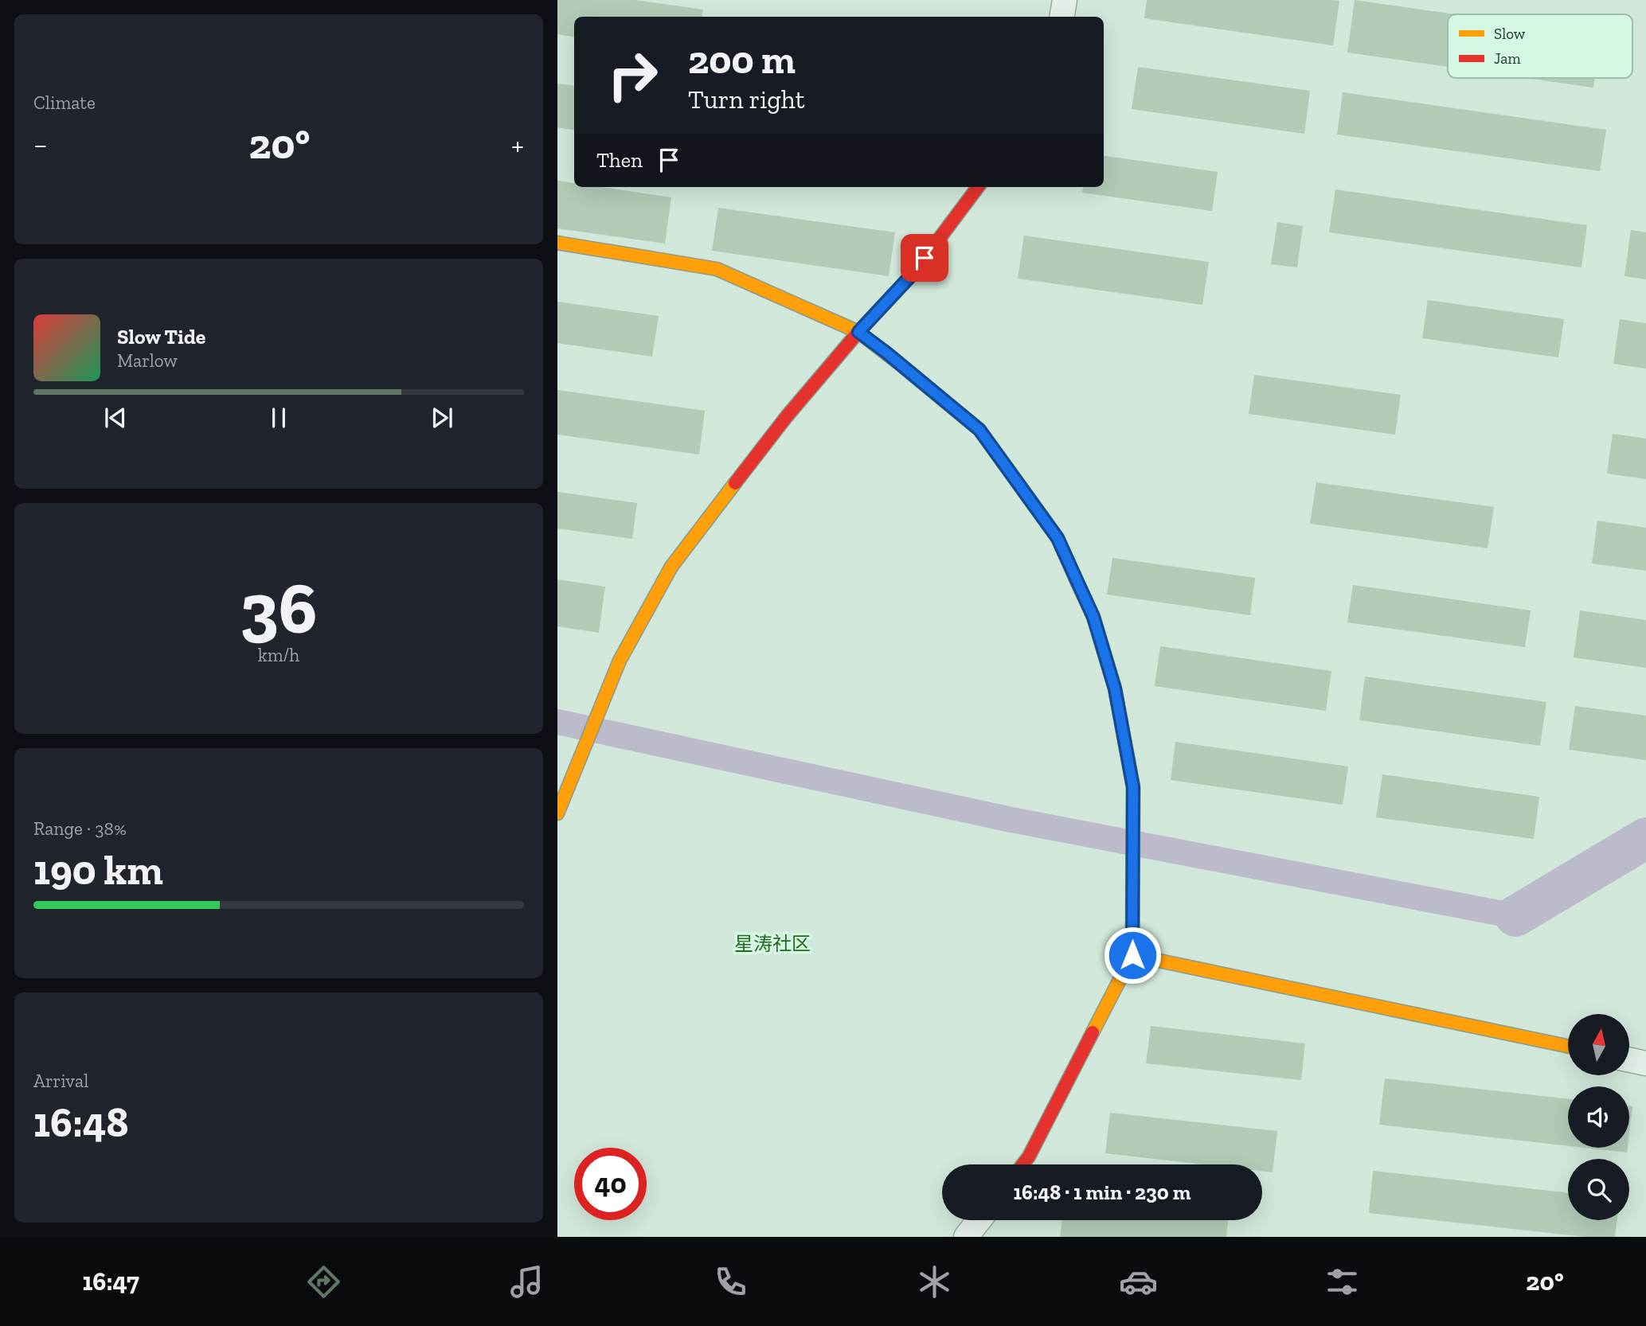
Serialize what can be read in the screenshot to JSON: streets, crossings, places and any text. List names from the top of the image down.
{
  "districts": ["星涛社区"],
  "legend": ["Slow", "Jam"],
  "north": "top",
  "page": {
    "tile": [
      "Climate",
      ["36", "km/h"],
      ["Range · 38%", "190 km"],
      ["Arrival", "16:48"]
    ],
    "turn": ["200 m", "Turn right"],
    "heat": ["−", "20°", "+"],
    "then": "Then",
    "song": ["Slow Tide", "Marlow"],
    "limit": "40",
    "trip": "16:48 · 1 min · 230 m",
    "tabs": ["16:47", "20°"]
  }
}
